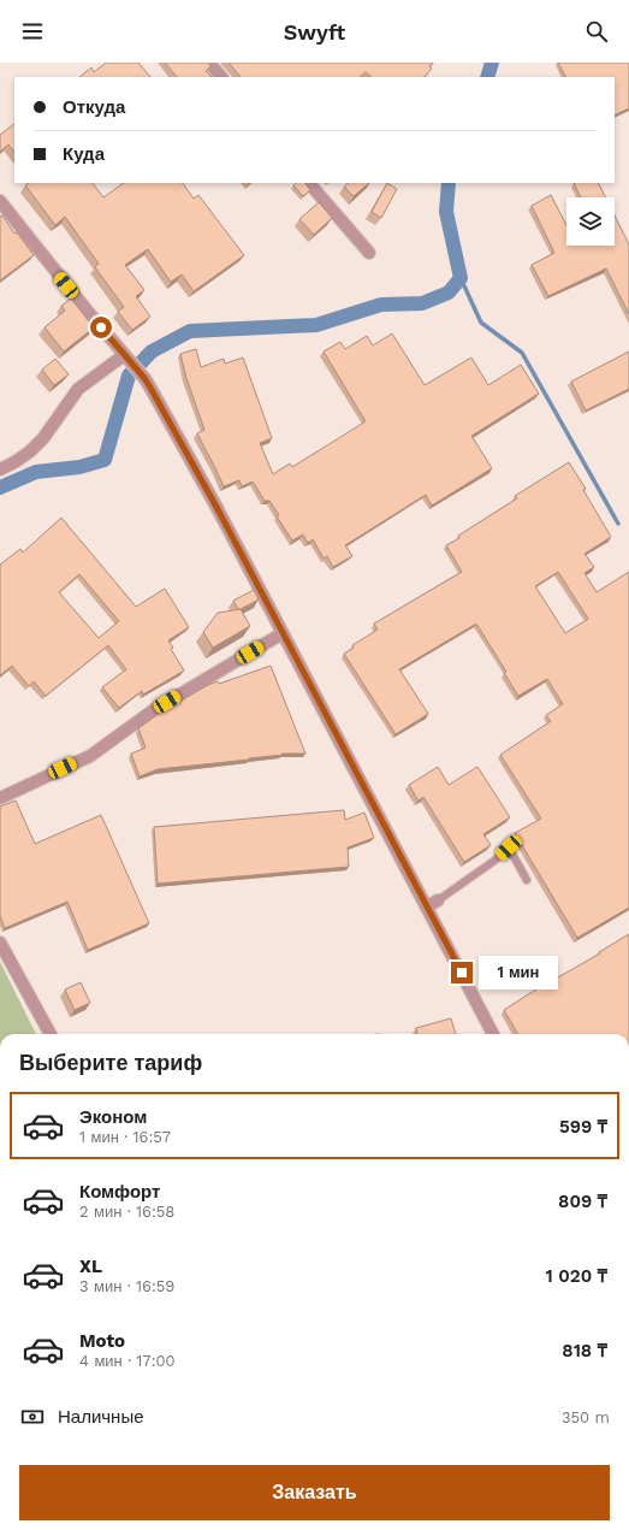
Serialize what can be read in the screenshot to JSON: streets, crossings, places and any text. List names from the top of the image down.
{
  "page": {
    "header": "Swyft",
    "banner": ["Откуда", "Куда"],
    "bubble": "1 мин",
    "heading": "Выберите тариф",
    "list": [
      {
        "name": "Эконом",
        "note": "1 мин · 16:57",
        "value": "599 ₸"
      },
      {
        "name": "Комфорт",
        "note": "2 мин · 16:58",
        "value": "809 ₸"
      },
      {
        "name": "XL",
        "note": "3 мин · 16:59",
        "value": "1 020 ₸"
      },
      {
        "name": "Moto",
        "note": "4 мин · 17:00",
        "value": "818 ₸"
      }
    ],
    "pay": ["Наличные", "350 m"],
    "buttons": "Заказать"
  }
}
